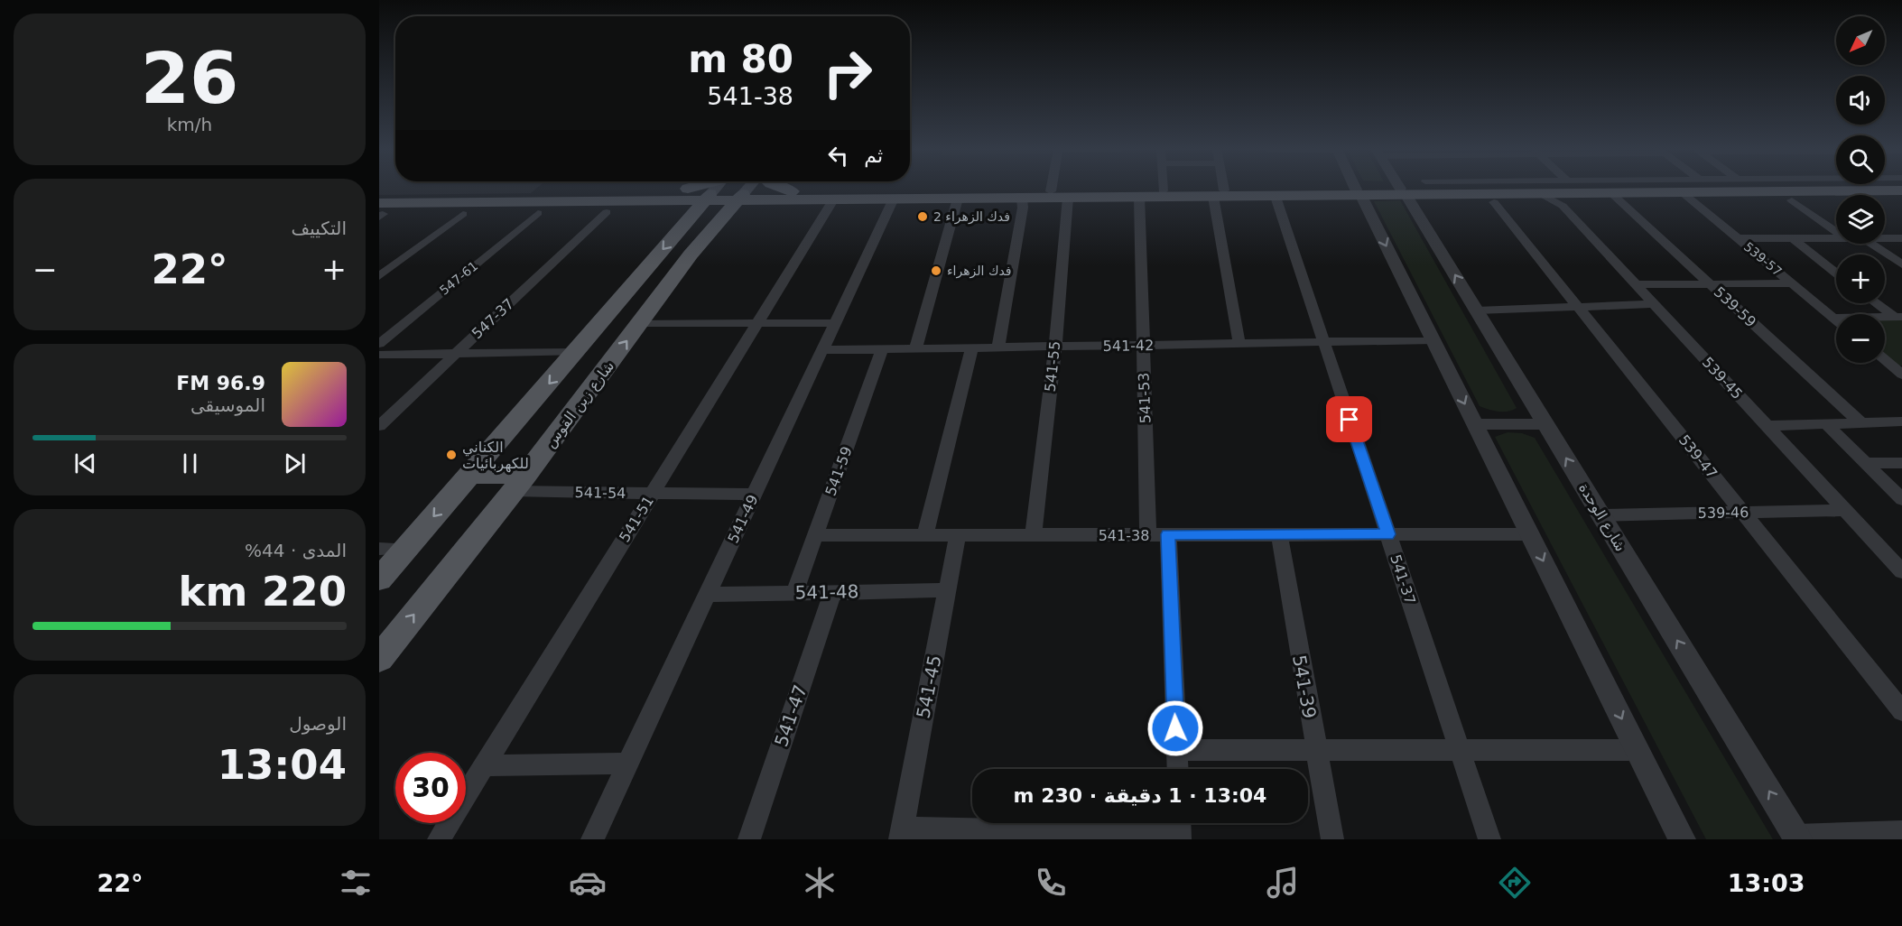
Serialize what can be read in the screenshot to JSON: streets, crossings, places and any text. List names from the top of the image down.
{
  "streets": {
    "main road": ["شارع زين القوس"],
    "street": [
      "539-57",
      "547-61",
      "539-59",
      "547-37",
      "541-42",
      "541-55",
      "539-45",
      "541-53",
      "539-47",
      "541-59",
      "541-54",
      "539-46",
      "شارع الوحدة",
      "541-51",
      "541-49",
      "541-38",
      "541-37",
      "541-48",
      "541-45",
      "541-39",
      "541-47"
    ]
  },
  "crossings": [
    ["541-42", "541-55"],
    ["541-42", "541-53"],
    ["541-42", "541-59"],
    ["541-42", "541-49"],
    ["541-42", "541-37"],
    ["541-55", "541-38"],
    ["539-45", "539-46"],
    ["541-53", "541-38"],
    ["شارع زين القوس", "541-54"],
    ["539-47", "539-46"],
    ["541-59", "541-38"],
    ["541-59", "541-48"],
    ["541-54", "541-51"],
    ["541-54", "541-49"],
    ["539-46", "شارع الوحدة"],
    ["541-49", "541-48"],
    ["541-38", "541-37"],
    ["541-38", "541-45"],
    ["541-38", "541-39"],
    ["541-48", "541-45"],
    ["541-48", "541-47"]
  ],
  "places": ["فدك الزهراء 2", "فدك الزهراء", "الكناني للكهربائيات"],
  "north": "bottom left",
  "page": {
    "tile": [
      ["26", "km/h"],
      "التكييف",
      ["المدى · 44%", "220 km"],
      ["الوصول", "13:04"]
    ],
    "map_buttons": ["+", "−"],
    "turn": ["80 m", "541-38"],
    "then": "ثم",
    "heat": ["−", "22°", "+"],
    "song": ["96.9 FM", "الموسيقى"],
    "limit": "30",
    "trip": "13:04 · 1 دقيقة · 230 m",
    "tabs": ["13:03", "22°"]
  }
}
